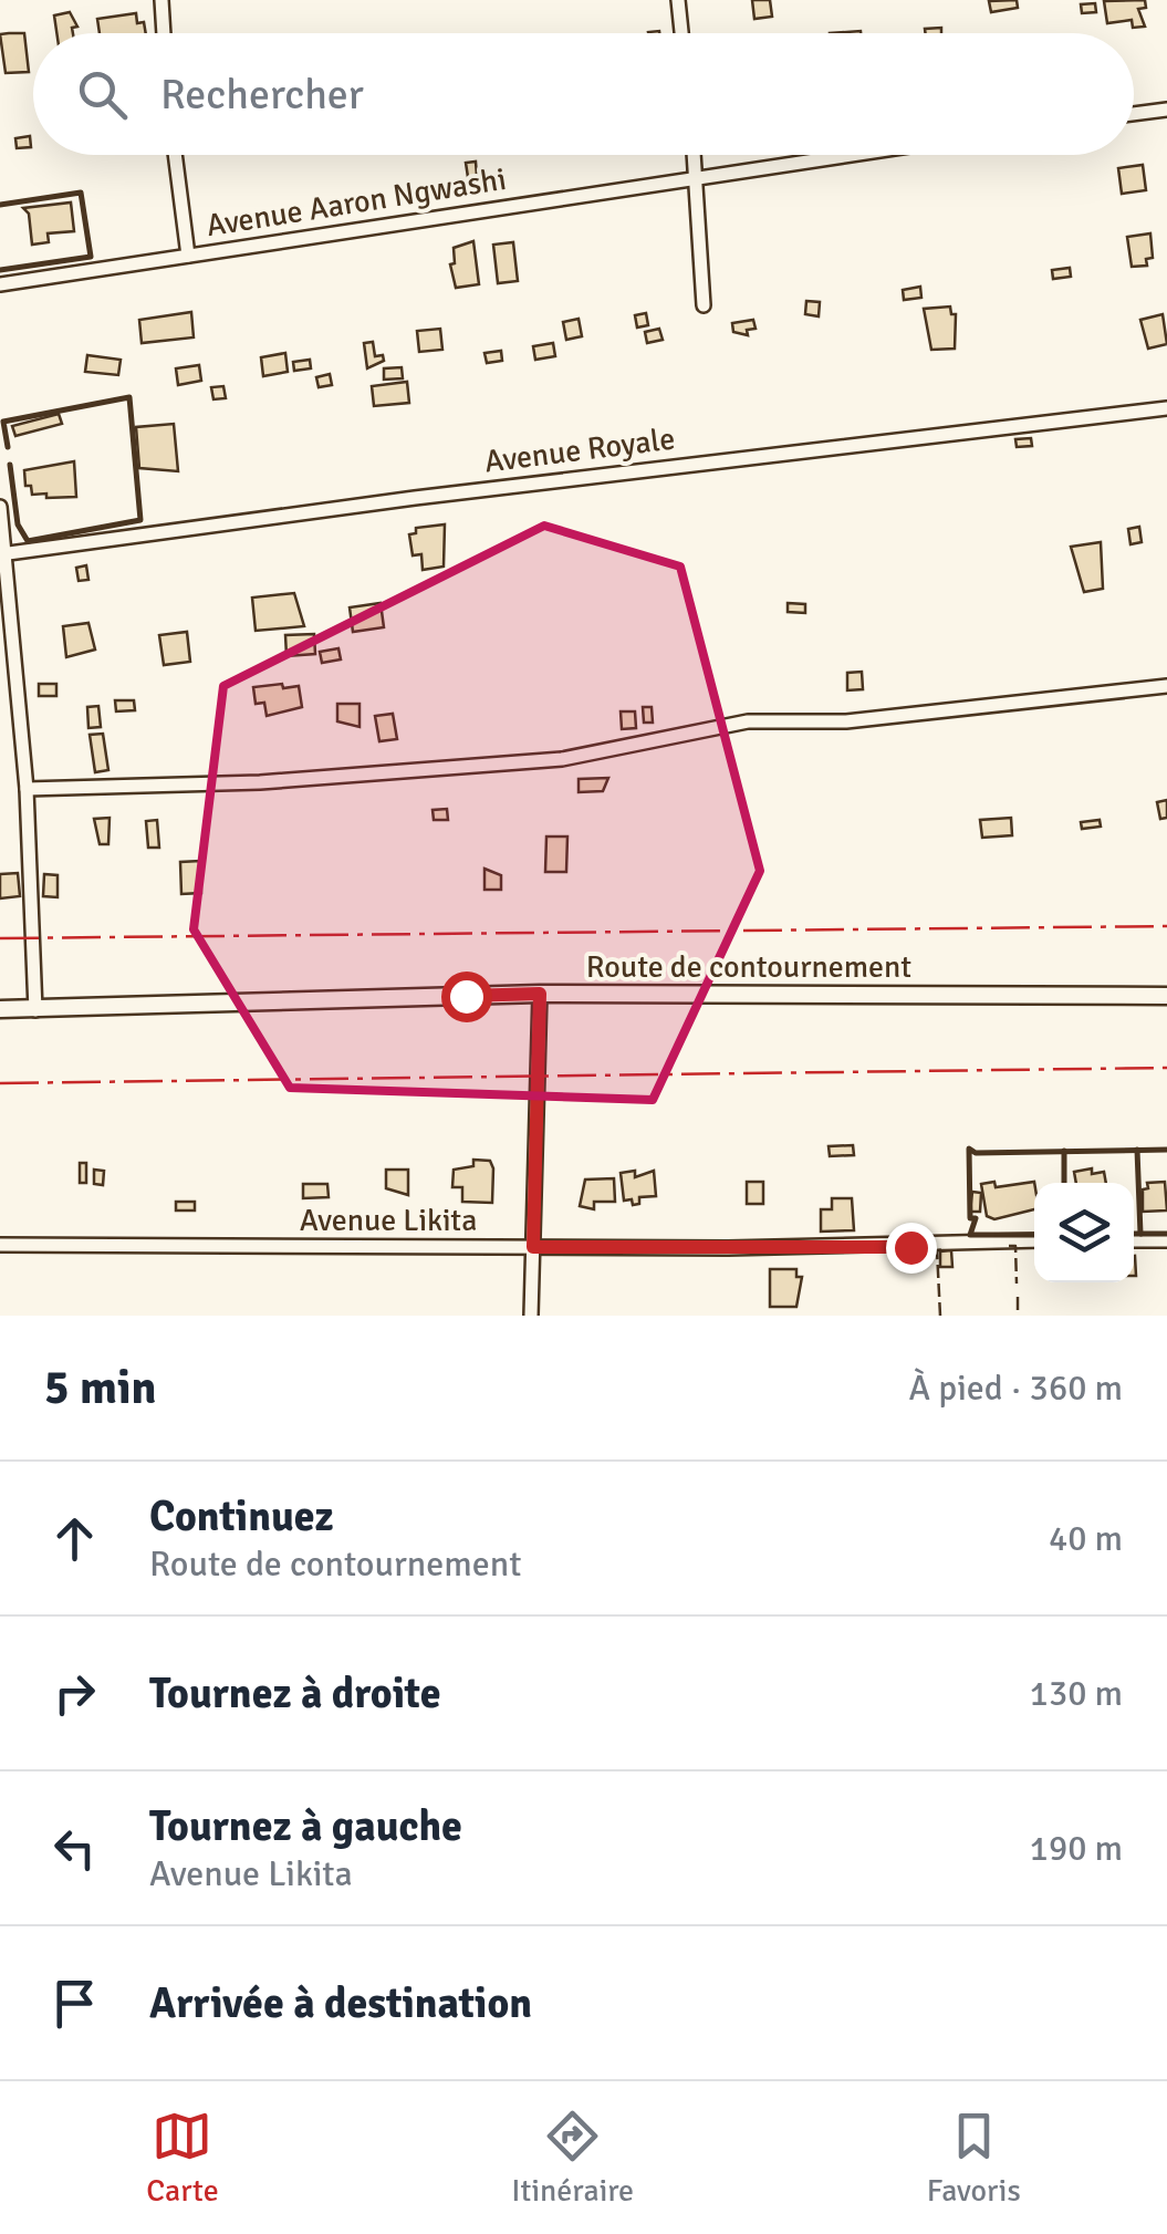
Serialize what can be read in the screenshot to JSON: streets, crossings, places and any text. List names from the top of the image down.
{
  "streets": {
    "street": [
      "Avenue Aaron Ngwashi",
      "Avenue Royale",
      "Route de contournement",
      "Avenue Likita"
    ]
  },
  "page": {
    "search": "Rechercher",
    "heading": ["5 min", "À pied · 360 m"],
    "list": [
      ["Continuez", "Route de contournement", "40 m"],
      ["Tournez à droite", "130 m"],
      ["Tournez à gauche", "Avenue Likita", "190 m"],
      "Arrivée à destination"
    ],
    "nav": ["Carte", "Itinéraire", "Favoris"]
  }
}
